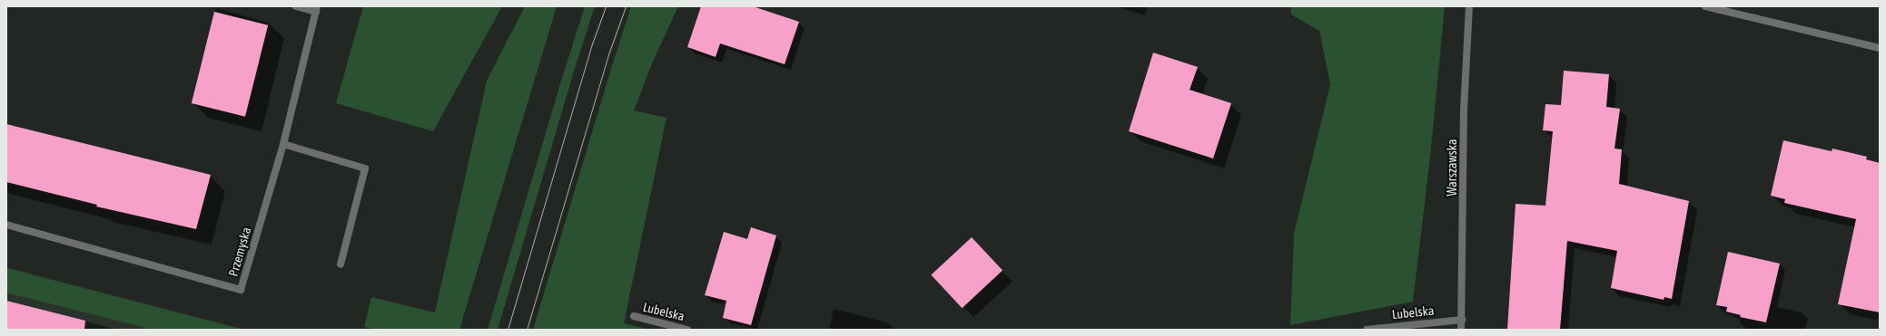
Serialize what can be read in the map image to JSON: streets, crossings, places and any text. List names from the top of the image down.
{
  "streets": {
    "street": ["Warszawska", "Przemyska", "Lubelska"]
  },
  "crossings": [
    ["Warszawska", "Lubelska"]
  ]
}
